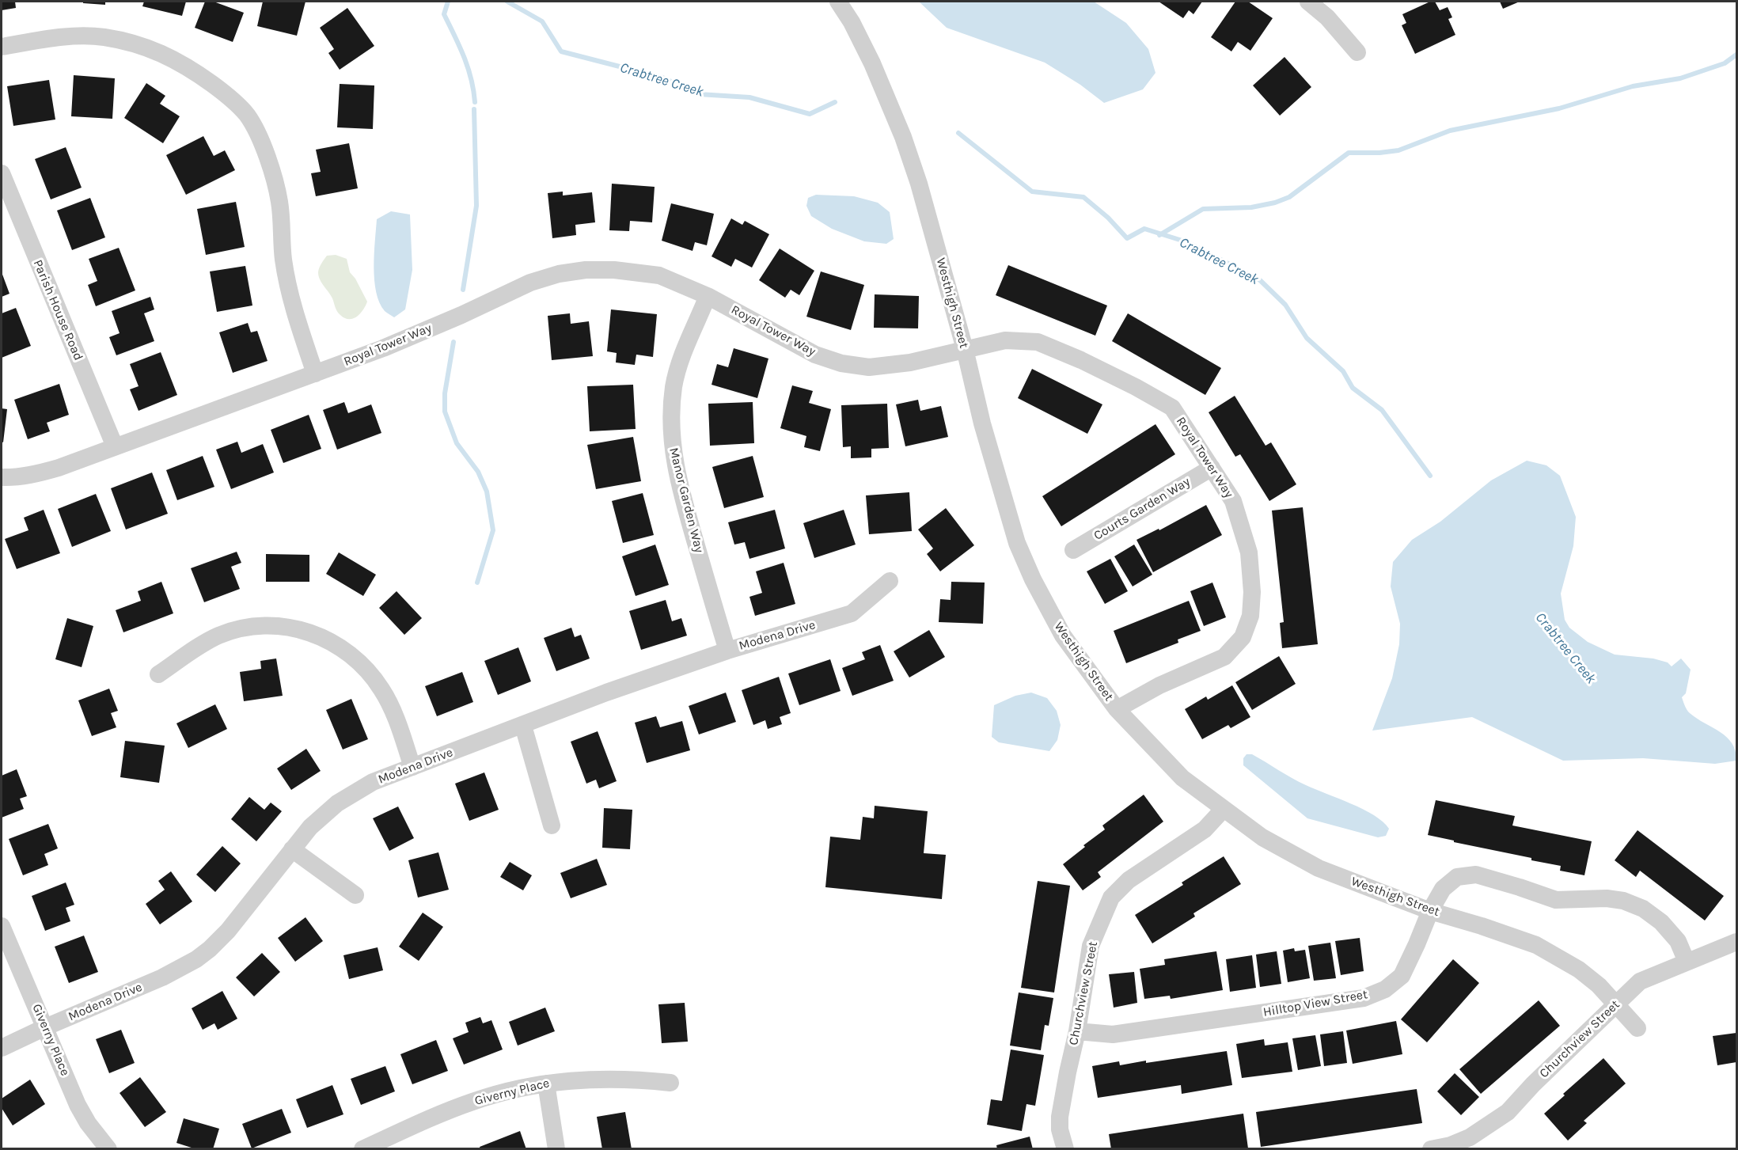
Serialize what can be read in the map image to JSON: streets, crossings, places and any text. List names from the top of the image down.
{
  "streets": {
    "street": [
      "Westhigh Street",
      "Parish House Road",
      "Royal Tower Way",
      "Manor Garden Way",
      "Courts Garden Way",
      "Modena Drive",
      "Churchview Street",
      "Hilltop View Street",
      "Giverny Place"
    ]
  },
  "crossings": [
    ["Westhigh Street", "Royal Tower Way"],
    ["Westhigh Street", "Churchview Street"],
    ["Westhigh Street", "Hilltop View Street"],
    ["Parish House Road", "Royal Tower Way"],
    ["Royal Tower Way", "Manor Garden Way"],
    ["Royal Tower Way", "Courts Garden Way"],
    ["Manor Garden Way", "Modena Drive"],
    ["Modena Drive", "Giverny Place"],
    ["Churchview Street", "Hilltop View Street"]
  ],
  "water": ["Crabtree Creek"]
}
